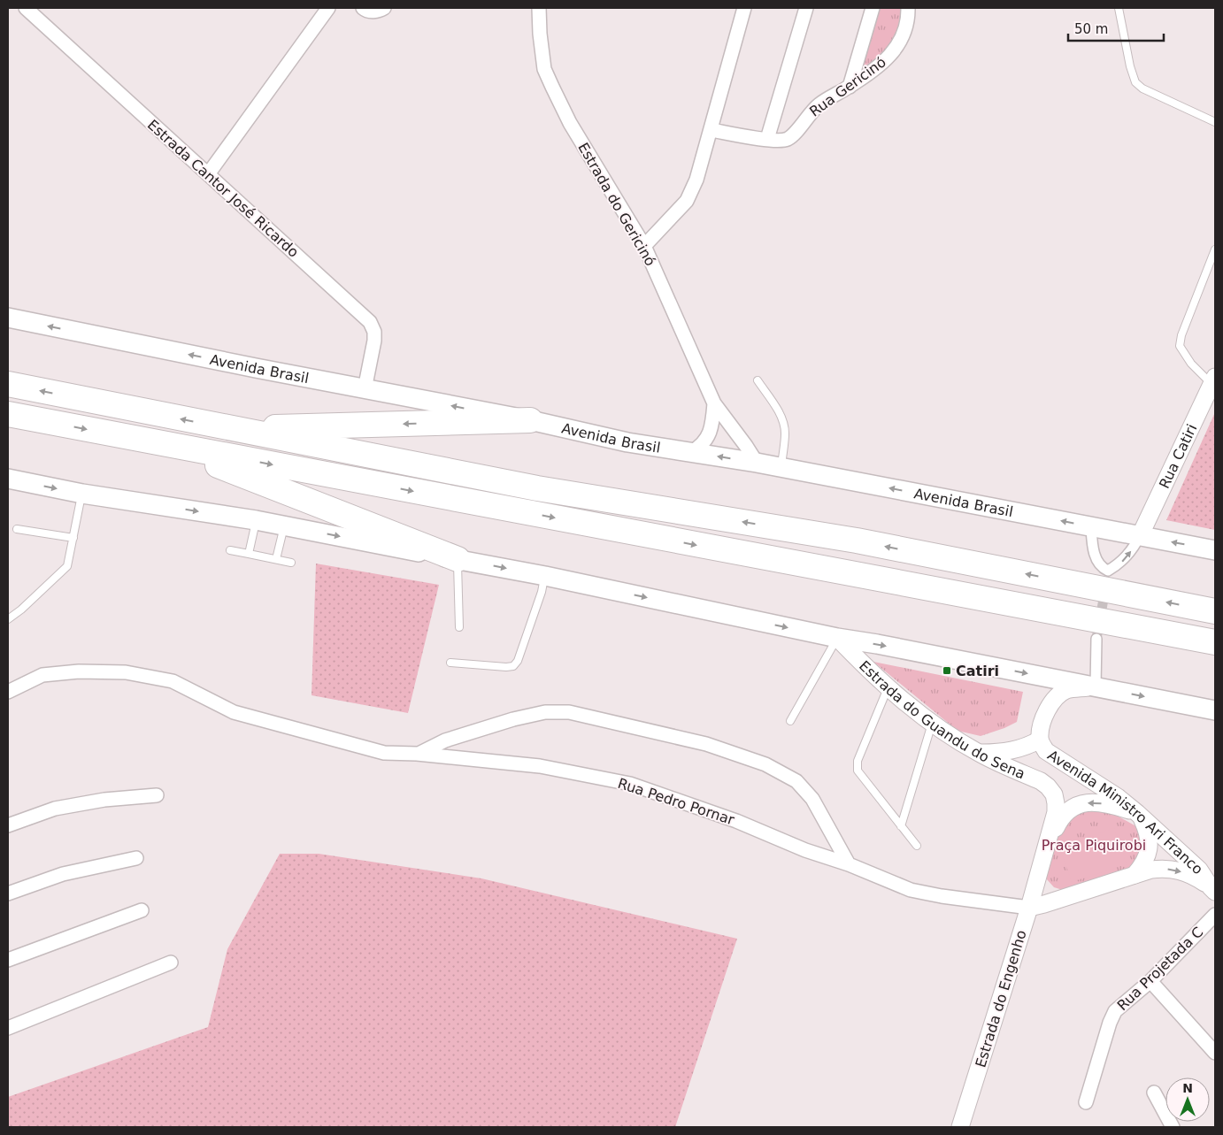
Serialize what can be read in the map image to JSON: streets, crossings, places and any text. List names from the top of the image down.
{
  "streets": {
    "main road": ["Avenida Brasil"],
    "street": [
      "Rua Gericinó",
      "Estrada Cantor José Ricardo",
      "Estrada do Gericinó",
      "Rua Catiri",
      "Estrada do Guandu do Sena",
      "Rua Pedro Pornar",
      "Avenida Ministro Ari Franco",
      "Rua Projetada C",
      "Estrada do Engenho"
    ]
  },
  "crossings": [
    ["Estrada Cantor José Ricardo", "Avenida Brasil"],
    ["Estrada do Gericinó", "Avenida Brasil"],
    ["Avenida Brasil", "Rua Catiri"],
    ["Estrada do Guandu do Sena", "Avenida Ministro Ari Franco"],
    ["Estrada do Guandu do Sena", "Estrada do Engenho"],
    ["Rua Pedro Pornar", "Estrada do Engenho"],
    ["Avenida Ministro Ari Franco", "Estrada do Engenho"]
  ],
  "parks": ["Praça Piquirobi"],
  "places": {
    "transit": ["Catiri"]
  },
  "scale_bar": "50 m",
  "north": "top"
}
